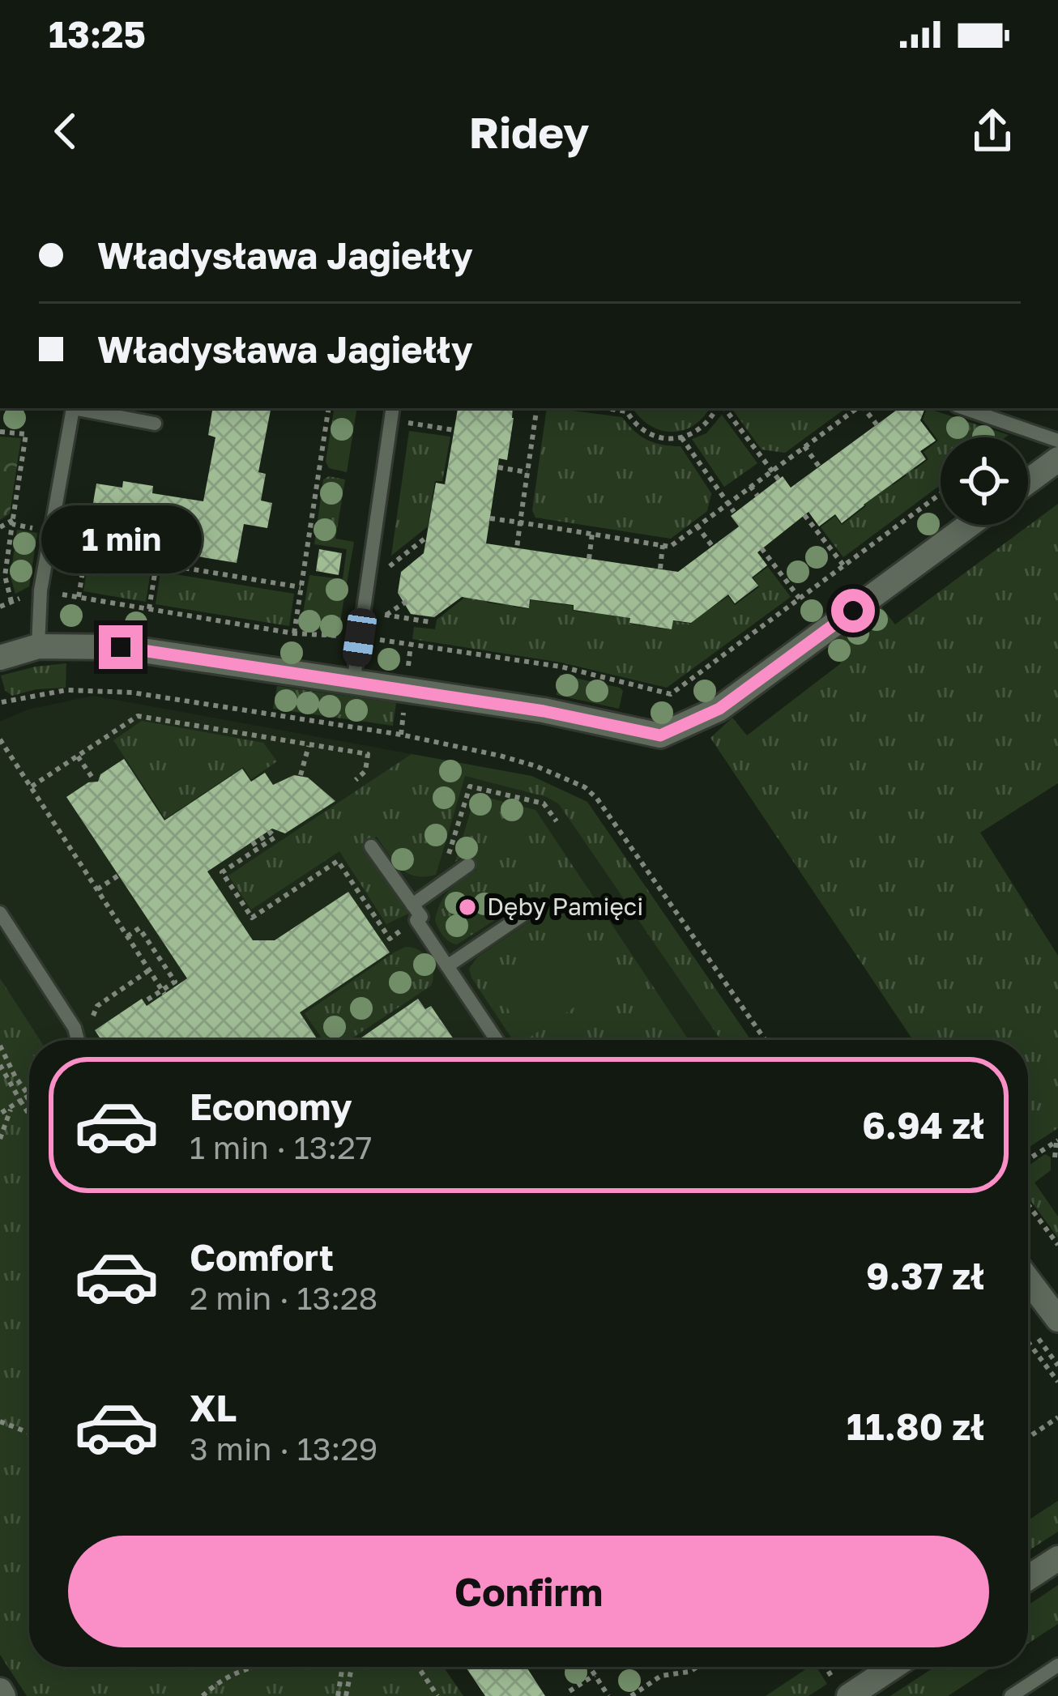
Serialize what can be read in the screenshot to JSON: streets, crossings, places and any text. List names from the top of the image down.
{
  "places": ["Dęby Pamięci"],
  "page": {
    "status": "13:25",
    "header": "Ridey",
    "banner": ["Władysława Jagiełły", "Władysława Jagiełły"],
    "bubble": "1 min",
    "list": [
      {
        "name": "Economy",
        "note": "1 min · 13:27",
        "value": "6.94 zł"
      },
      {
        "name": "Comfort",
        "note": "2 min · 13:28",
        "value": "9.37 zł"
      },
      {
        "name": "XL",
        "note": "3 min · 13:29",
        "value": "11.80 zł"
      }
    ],
    "buttons": "Confirm"
  }
}
